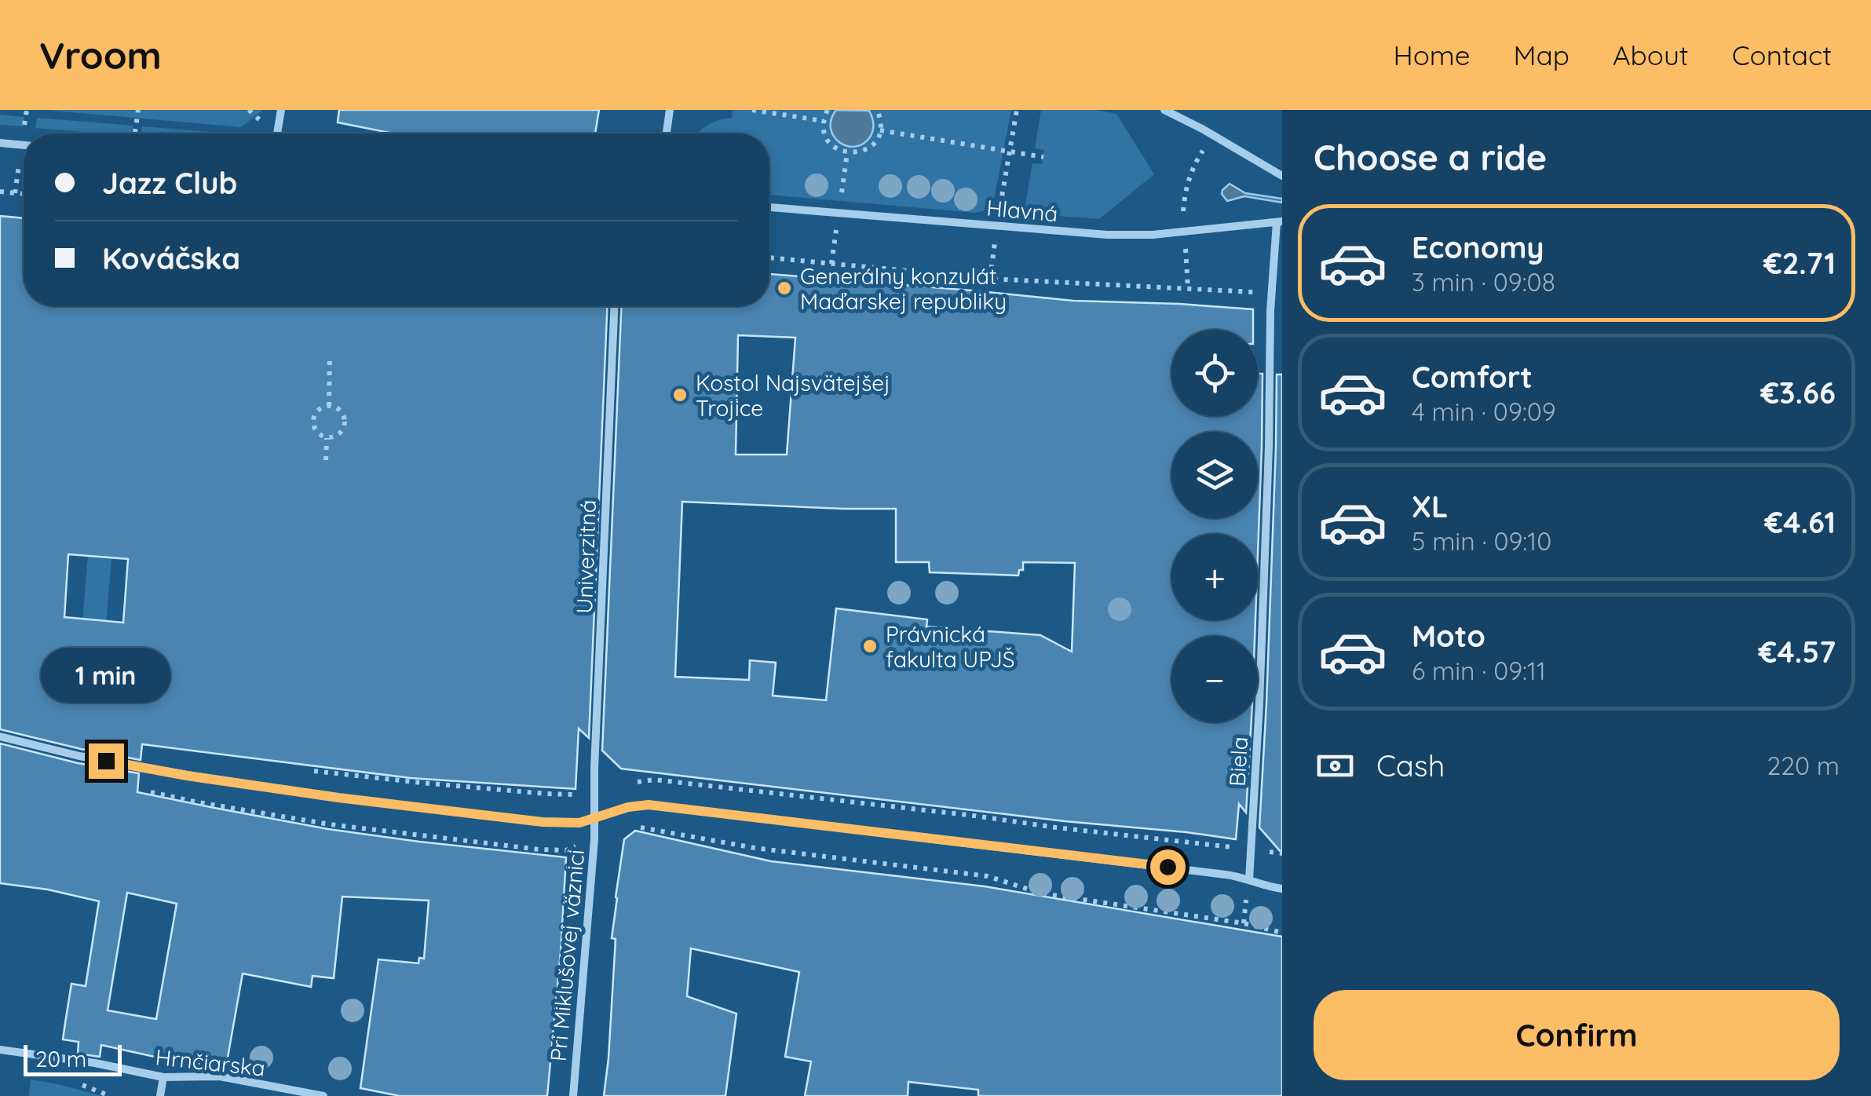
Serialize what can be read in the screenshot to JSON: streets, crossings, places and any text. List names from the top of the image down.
{
  "streets": {
    "street": [
      "Hlavná",
      "Univerzitná",
      "Biela",
      "Pri Miklušovej väznici",
      "Hrnčiarska"
    ]
  },
  "crossings": [
    ["Hlavná", "Biela"],
    ["Univerzitná", "Pri Miklušovej väznici"]
  ],
  "places": ["Generálny konzulát Maďarskej republiky", "Kostol Najsvätejšej Trojice", "Právnická fakulta UPJŠ"],
  "scale_bar": "20 m",
  "page": {
    "header": "Vroom",
    "nav": [
      "Home",
      "Map",
      "About",
      "Contact"
    ],
    "heading": "Choose a ride",
    "banner": ["Jazz Club", "Kováčska"],
    "list": [
      {
        "name": "Economy",
        "note": "3 min · 09:08",
        "value": "€2.71"
      },
      {
        "name": "Comfort",
        "note": "4 min · 09:09",
        "value": "€3.66"
      },
      {
        "name": "XL",
        "note": "5 min · 09:10",
        "value": "€4.61"
      },
      {
        "name": "Moto",
        "note": "6 min · 09:11",
        "value": "€4.57"
      }
    ],
    "map_buttons": ["+", "−"],
    "bubble": "1 min",
    "pay": ["Cash", "220 m"],
    "buttons": "Confirm",
    "scale": "20 m"
  }
}
